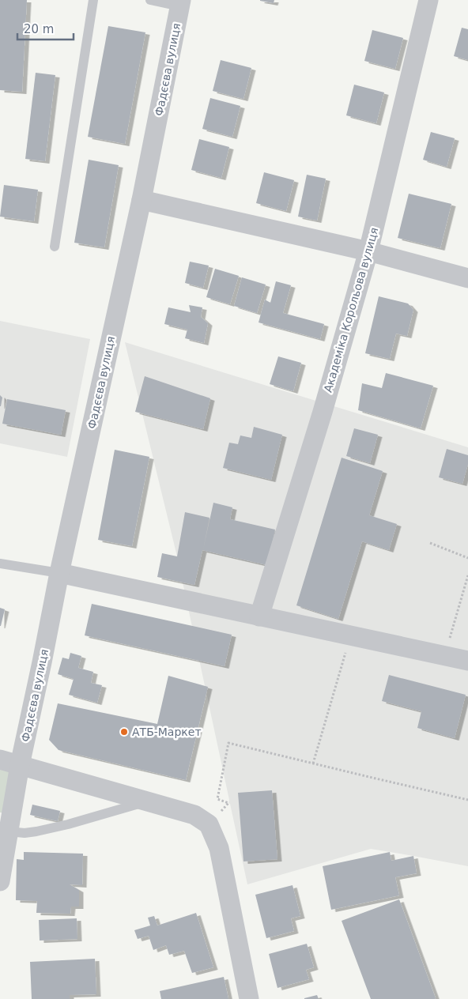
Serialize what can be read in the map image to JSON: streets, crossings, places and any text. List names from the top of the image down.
{
  "streets": {
    "street": ["Фадєєва вулиця", "Академіка Корольова вулиця"]
  },
  "places": ["АТБ-Маркет"],
  "scale_bar": "20 m"
}
